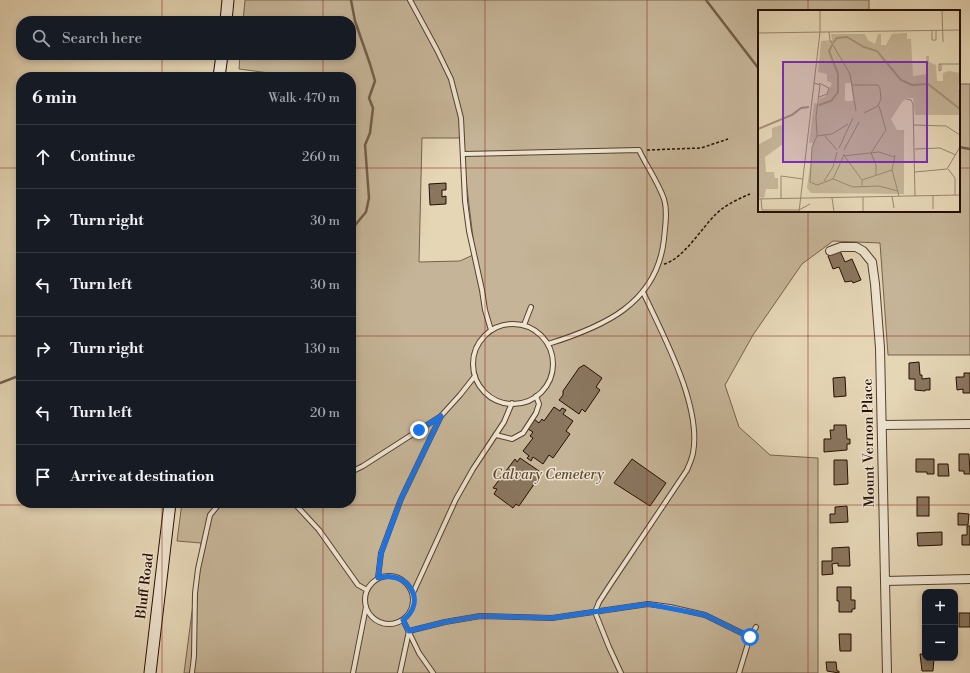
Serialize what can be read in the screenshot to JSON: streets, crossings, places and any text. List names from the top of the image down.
{
  "streets": {
    "main road": ["Bluff Road"],
    "street": ["Mount Vernon Place"]
  },
  "parks": ["Calvary Cemetery"],
  "page": {
    "search": "Search here",
    "heading": ["6 min", "Walk · 470 m"],
    "list": [
      ["Continue", "260 m"],
      ["Turn right", "30 m"],
      ["Turn left", "30 m"],
      ["Turn right", "130 m"],
      ["Turn left", "20 m"],
      "Arrive at destination"
    ],
    "map_buttons": ["+", "−"]
  }
}
